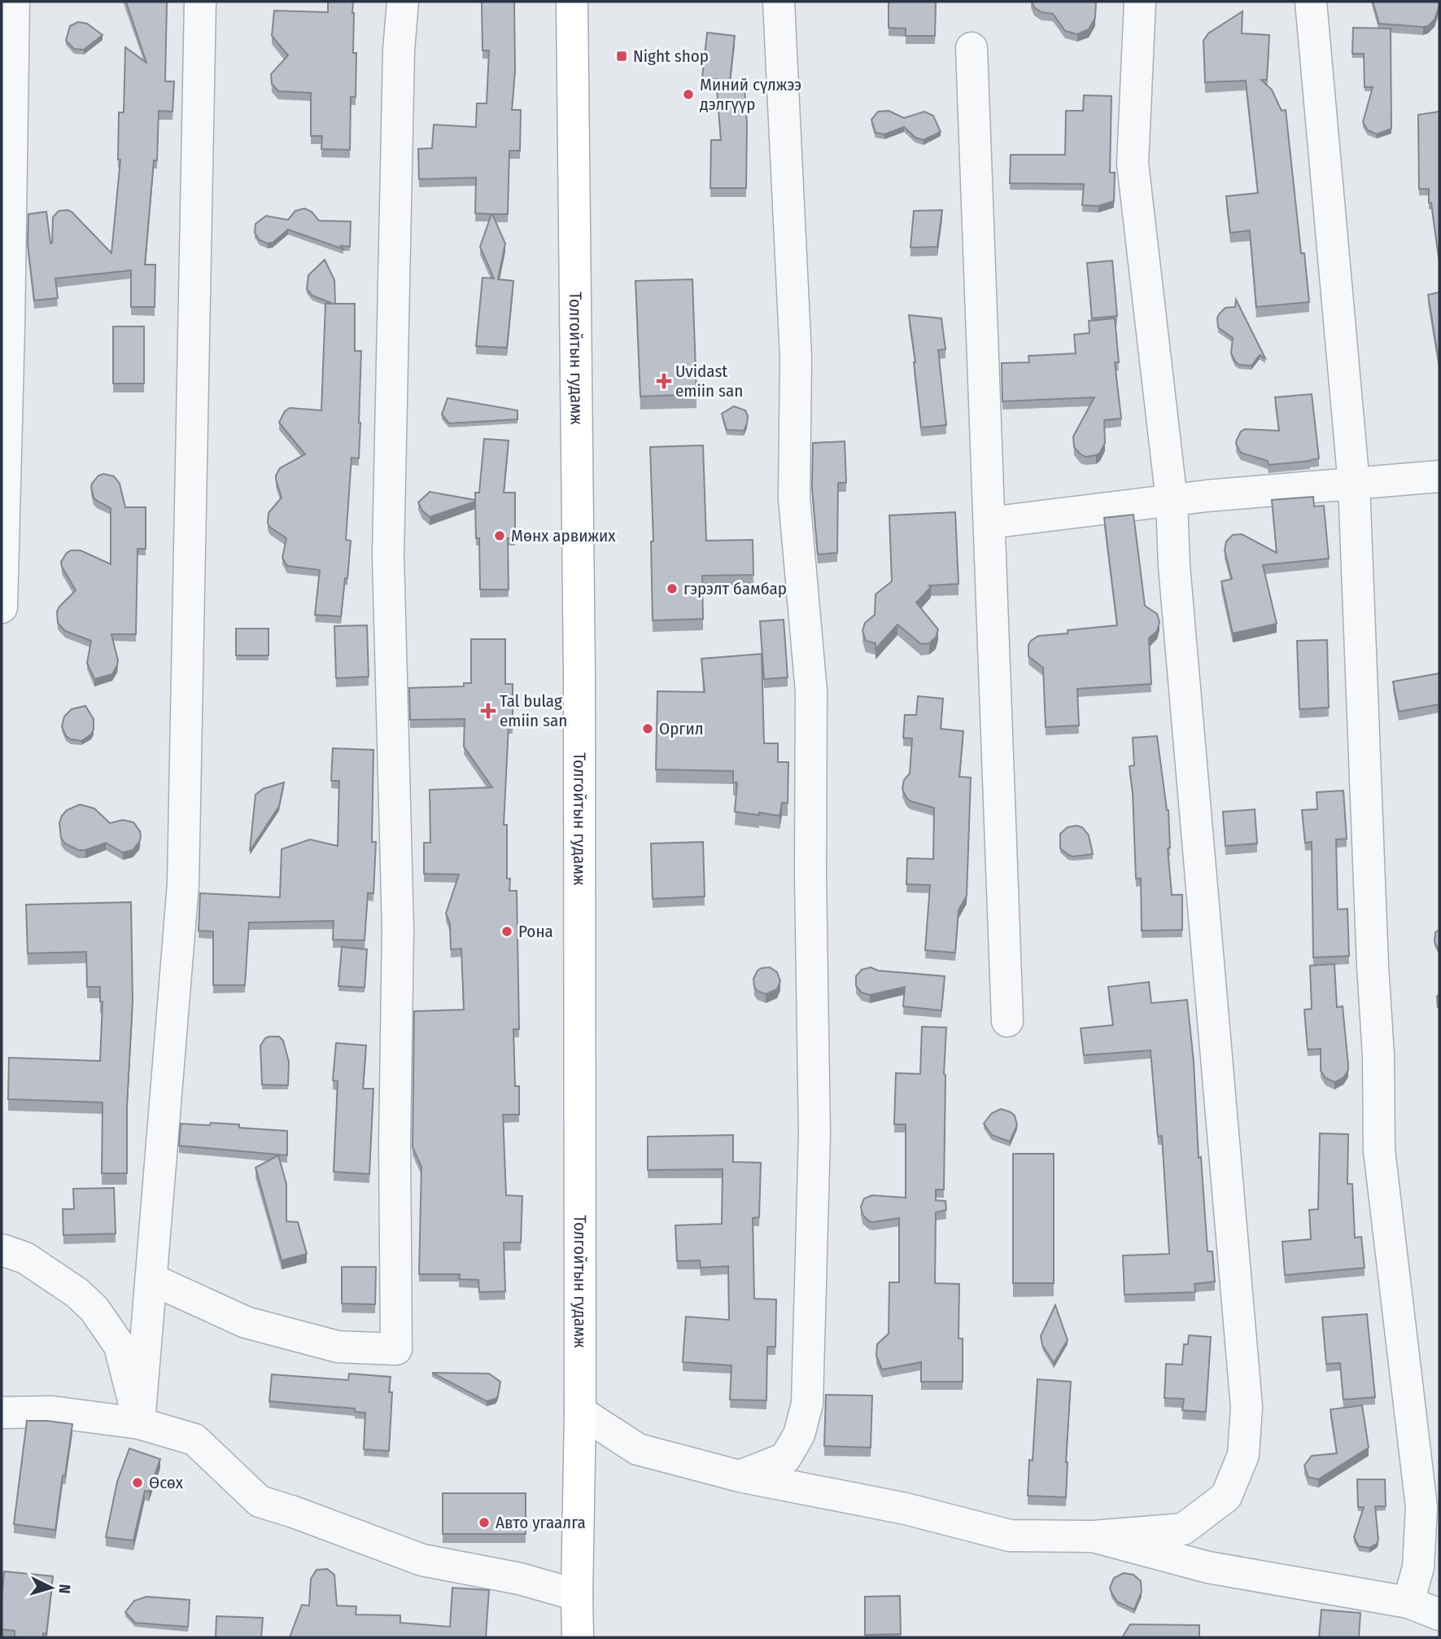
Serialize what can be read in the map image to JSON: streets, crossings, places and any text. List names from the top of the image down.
{
  "streets": {
    "main road": ["Толгойтын гудамж"]
  },
  "places": {
    "transit": ["Night shop"],
    "other": [
      "Миний сүлжээ дэлгүүр",
      "Мөнх арвижих",
      "гэрэлт бамбар",
      "Оргил",
      "Рона",
      "Өсөх",
      "Авто угаалга"
    ],
    "health": ["Uvidast emiin san", "Tal bulag emiin san"]
  },
  "north": "right"
}
